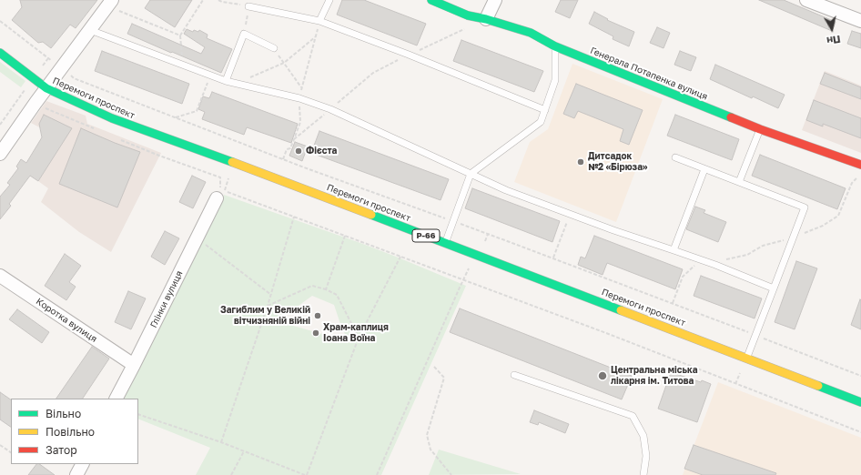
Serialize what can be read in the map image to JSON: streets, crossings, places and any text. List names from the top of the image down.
{
  "streets": {
    "main road": ["Генерала Потапенка вулиця", "Перемоги проспект", "Р-66"],
    "street": ["Глінки вулиця", "Коротка вулиця"]
  },
  "crossings": [
    ["Глінки вулиця", "Коротка вулиця"]
  ],
  "places": [
    "Фієста",
    "Дитсадок №2 «Бірюза»",
    "Загиблим у Великій вітчизняній війні",
    "Храм-каплиця Іоана Воїна",
    "Центральна міська лікарня ім. Титова"
  ],
  "legend": ["Вільно", "Повільно", "Затор"],
  "north": "bottom"
}
